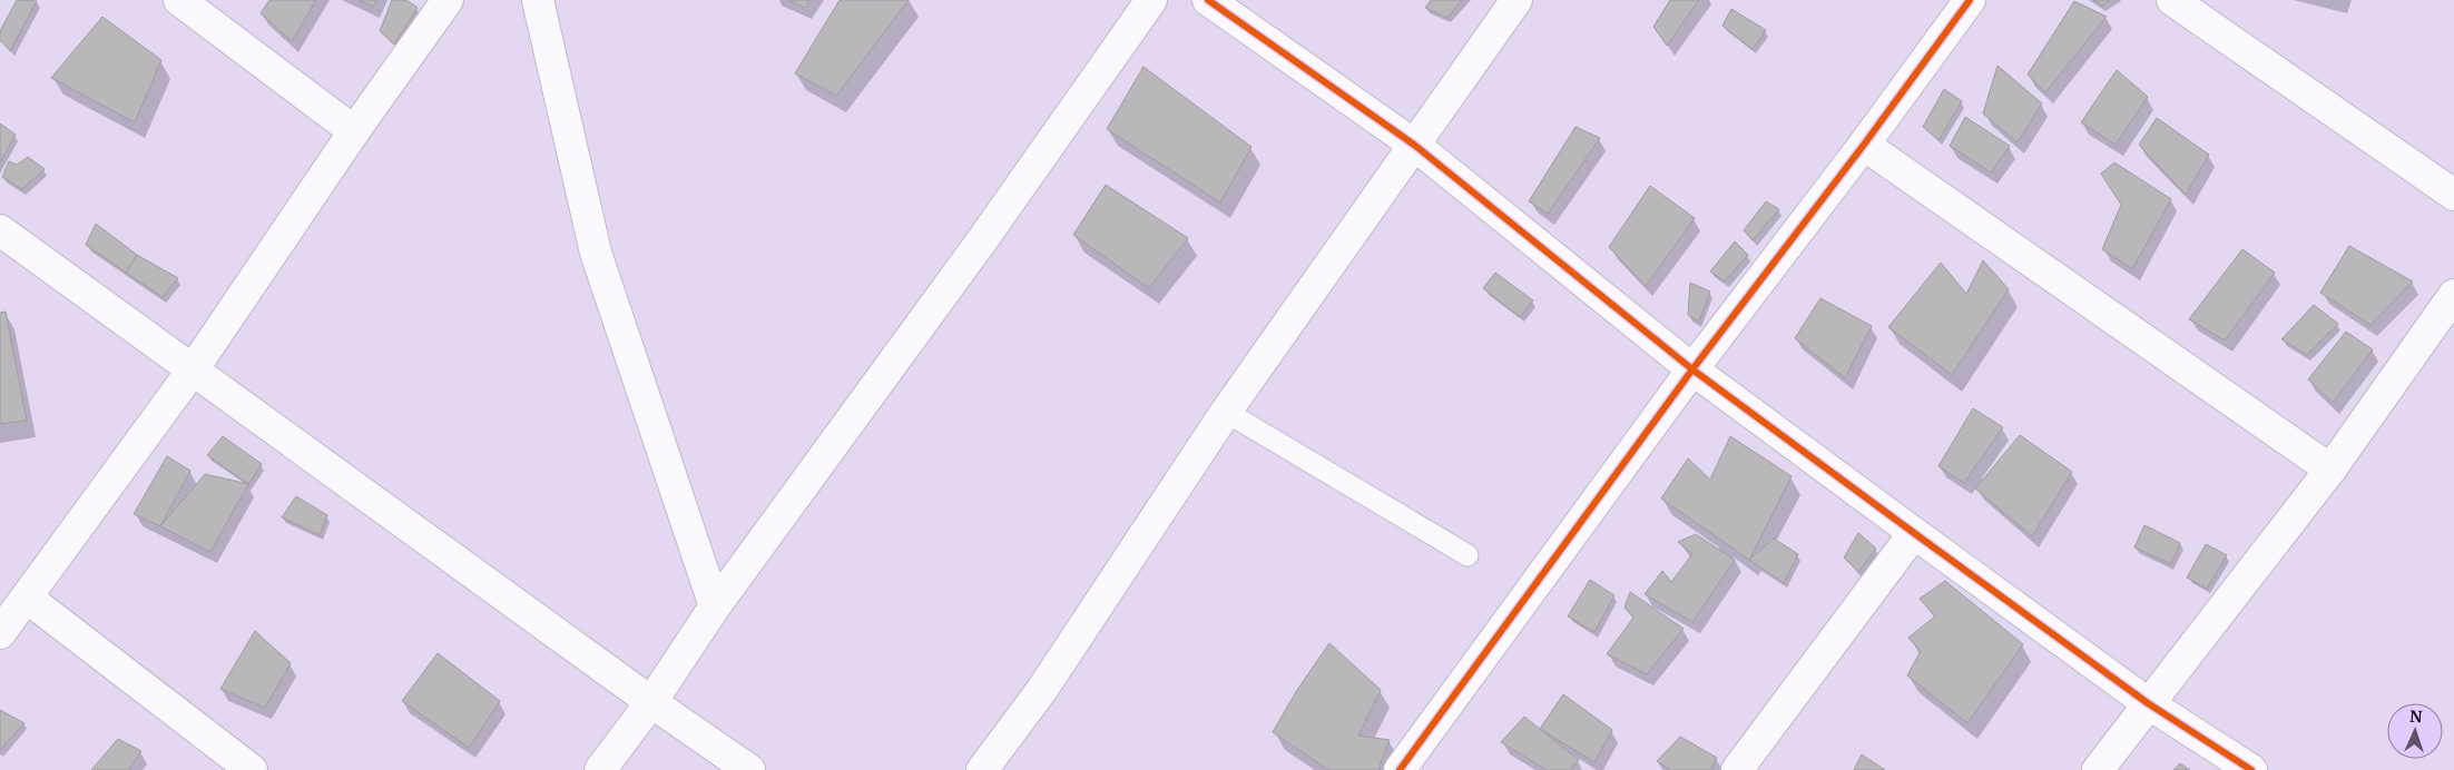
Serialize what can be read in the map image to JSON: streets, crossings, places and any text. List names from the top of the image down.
{
  "north": "top"
}
